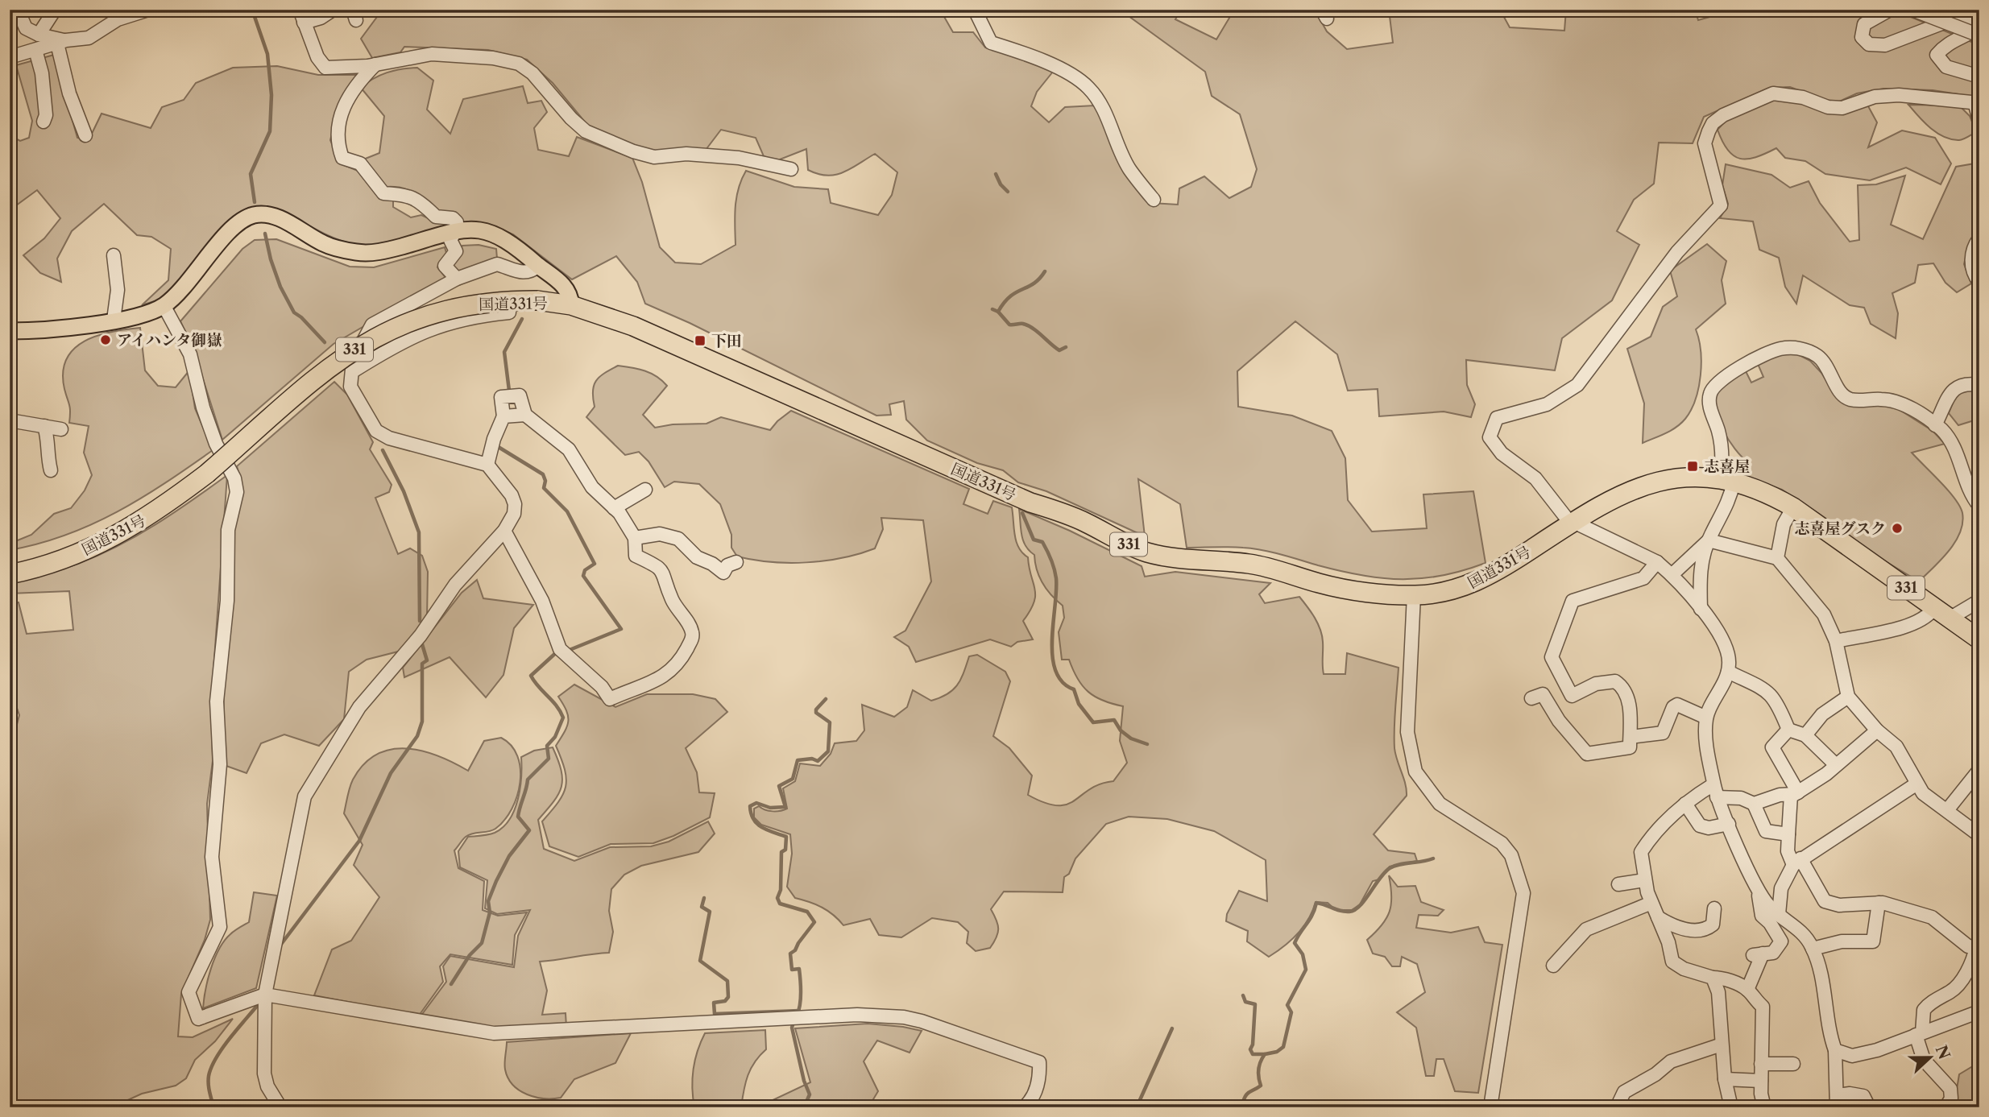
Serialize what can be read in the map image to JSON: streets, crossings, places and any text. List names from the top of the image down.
{
  "streets": {
    "highway": ["国道331号", "331"]
  },
  "places": {
    "other": ["アイハンタ御嶽", "志喜屋グスク"],
    "transit": ["下田", "志喜屋"]
  },
  "north": "right"
}
